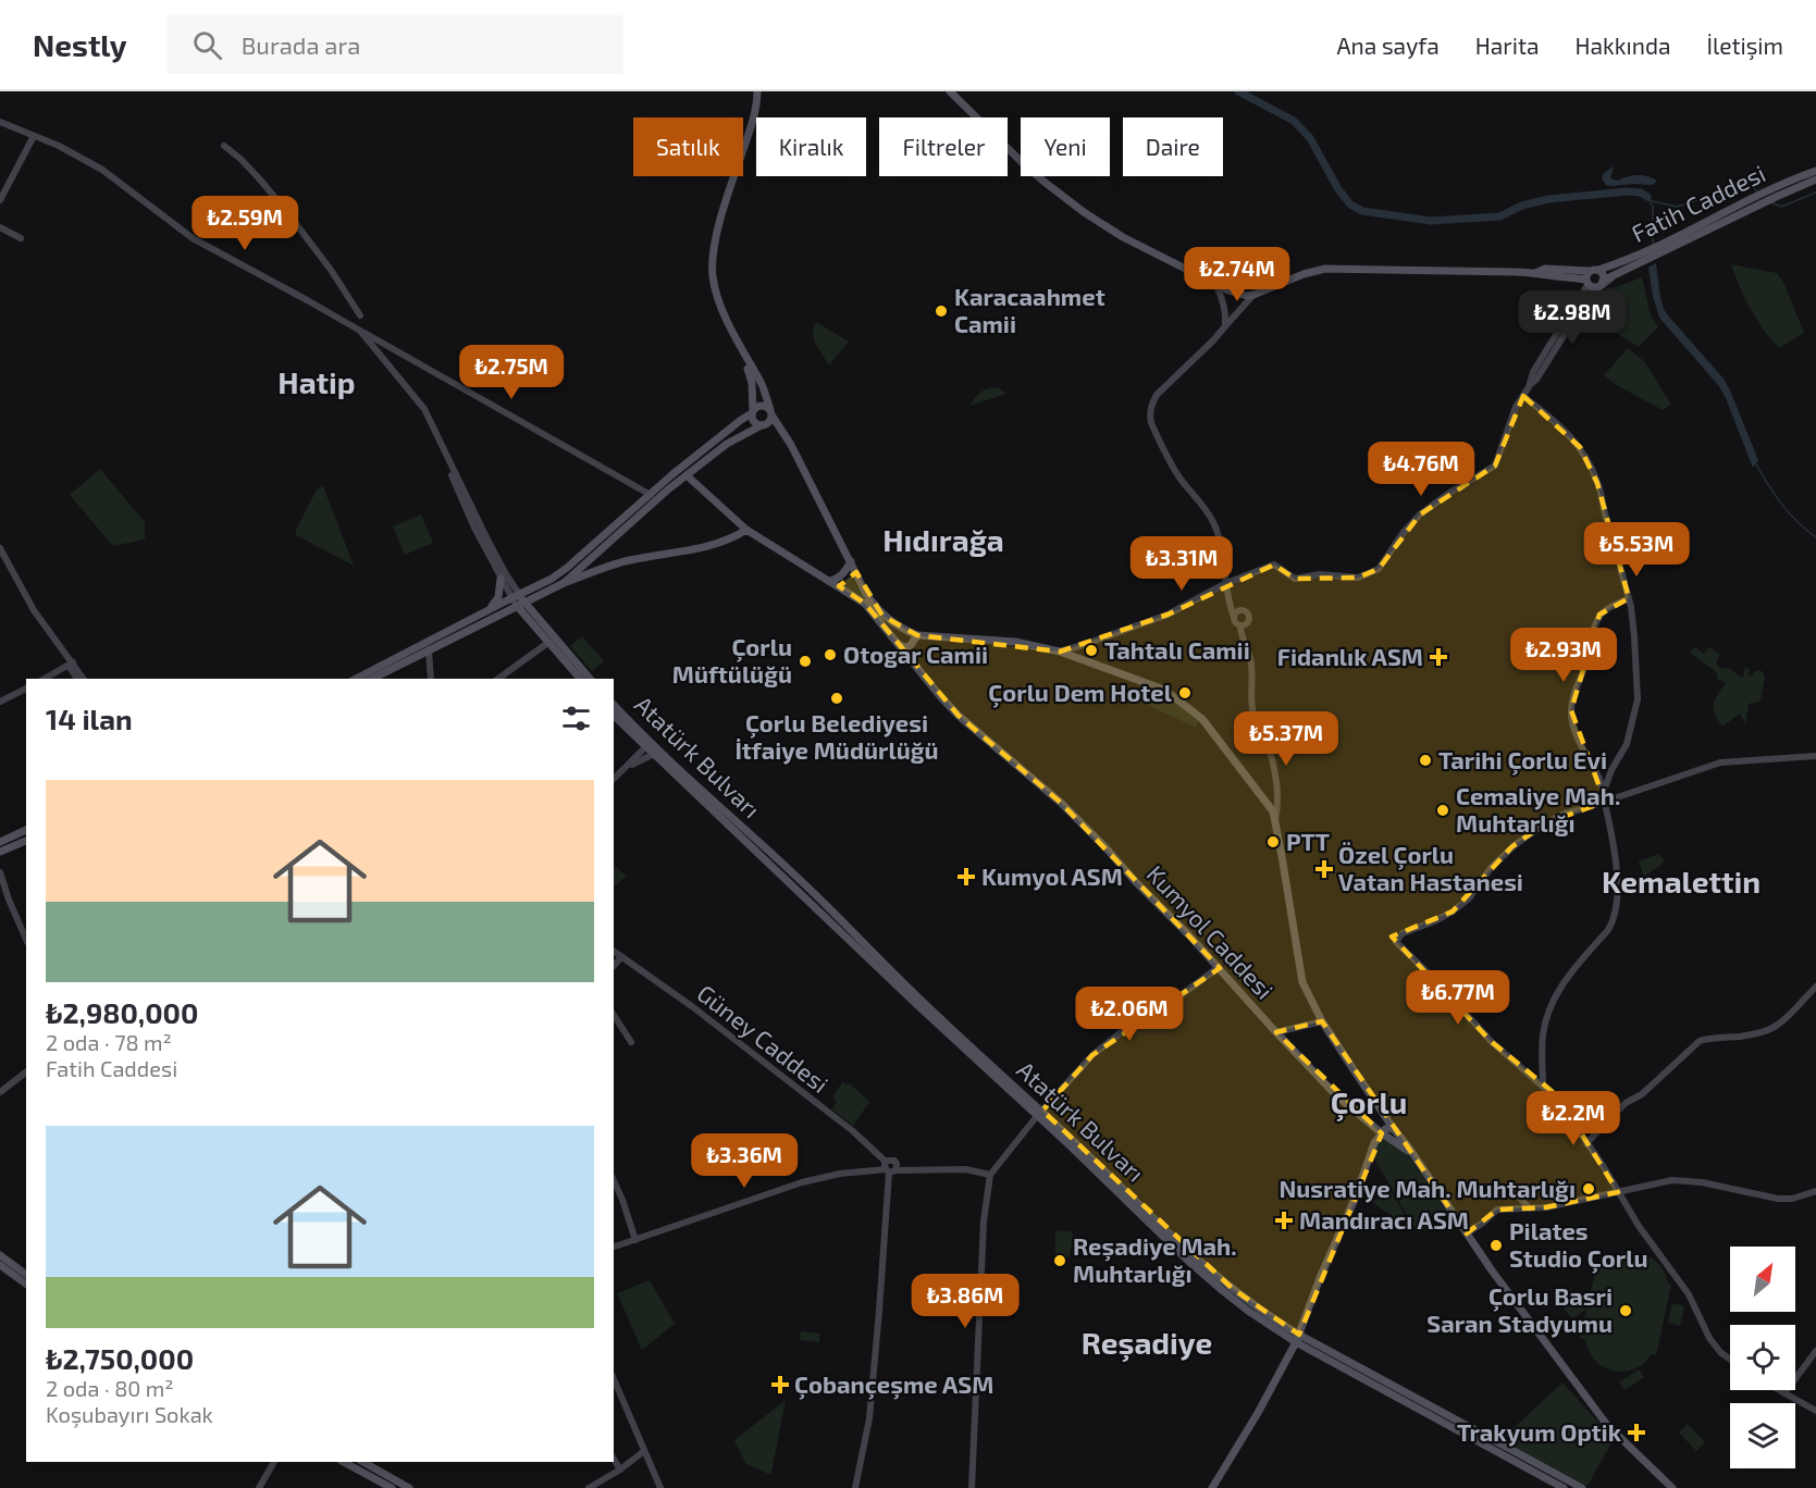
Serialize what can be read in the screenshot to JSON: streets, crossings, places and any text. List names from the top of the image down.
{
  "streets": {
    "main road": ["Fatih Caddesi", "Atatürk Bulvarı", "Kumyol Caddesi"],
    "street": ["Güney Caddesi"]
  },
  "districts": [
    "Hatip",
    "Hıdırağa",
    "Kemalettin",
    "Çorlu",
    "Reşadiye"
  ],
  "places": {
    "other": [
      "Karacaahmet Camii",
      "Tahtalı Camii",
      "Otogar Camii",
      "Çorlu Müftülüğü",
      "Çorlu Dem Hotel",
      "Çorlu Belediyesi İtfaiye Müdürlüğü",
      "Tarihi Çorlu Evi",
      "Cemaliye Mah. Muhtarlığı",
      "PTT",
      "Nusratiye Mah. Muhtarlığı",
      "Pilates Studio Çorlu",
      "Reşadiye Mah. Muhtarlığı",
      "Çorlu Basri Saran Stadyumu"
    ],
    "health": [
      "Fidanlık ASM",
      "Özel Çorlu Vatan Hastanesi",
      "Kumyol ASM",
      "Mandıracı ASM",
      "Çobançeşme ASM",
      "Trakyum Optik"
    ]
  },
  "north": "top right",
  "page": {
    "header": "Nestly",
    "search": "Burada ara",
    "nav": [
      "Ana sayfa",
      "Harita",
      "Hakkında",
      "İletişim"
    ],
    "chip": [
      "Satılık",
      "Kiralık",
      "Filtreler",
      "Yeni",
      "Daire"
    ],
    "price": [
      "₺2.59M",
      "₺2.74M",
      "₺2.98M",
      "₺2.75M",
      "₺4.76M",
      "₺5.53M",
      "₺3.31M",
      "₺2.93M",
      "₺5.37M",
      "₺6.77M",
      "₺2.06M",
      "₺2.2M",
      "₺3.36M",
      "₺3.86M"
    ],
    "heading": "14 ilan",
    "list": [
      {
        "name": "₺2,980,000",
        "note": "2 oda · 78 m² · Fatih Caddesi"
      },
      {
        "name": "₺2,750,000",
        "note": "2 oda · 80 m² · Koşubayırı Sokak"
      }
    ]
  }
}
